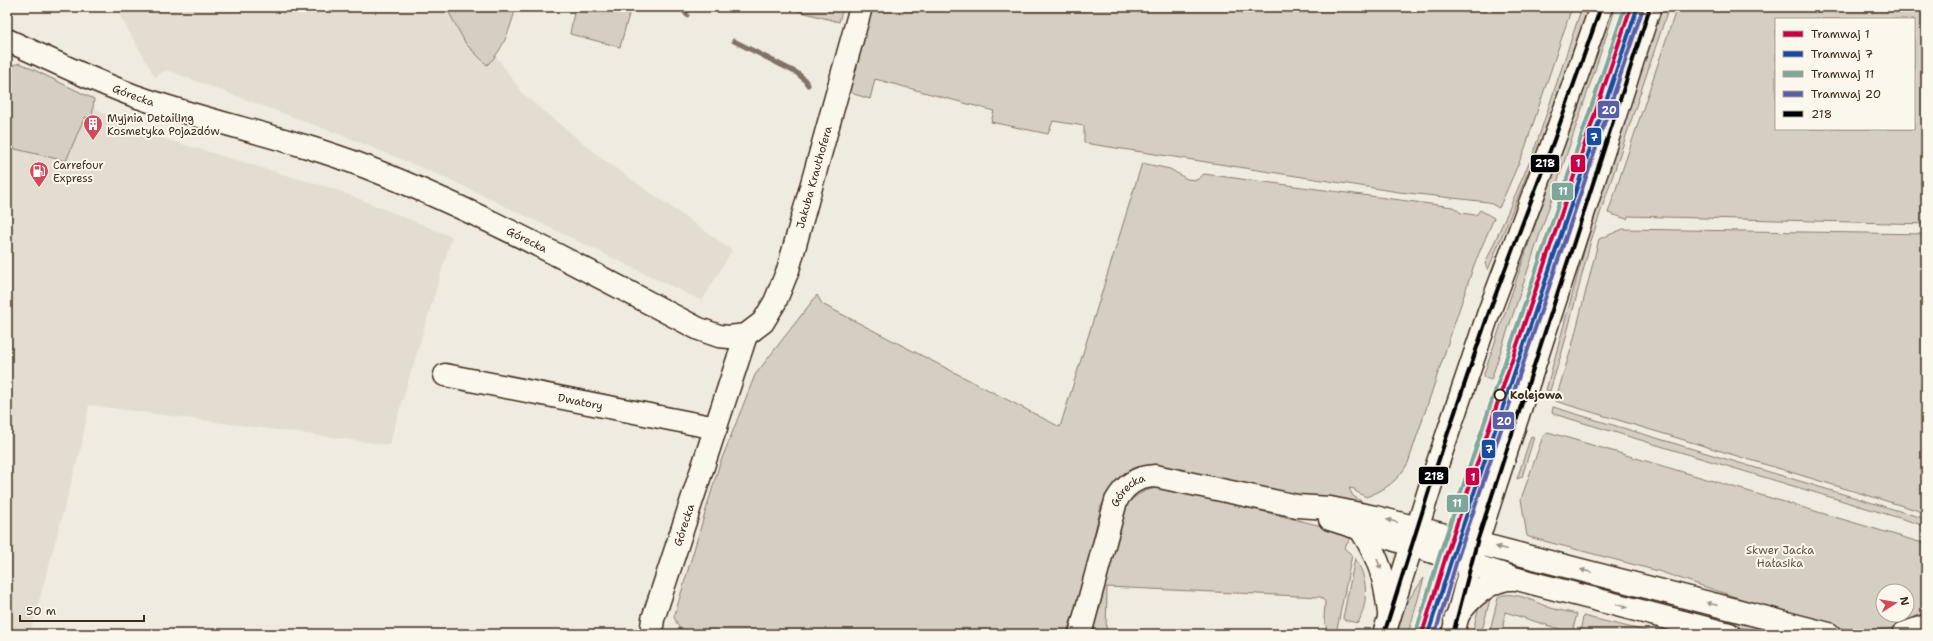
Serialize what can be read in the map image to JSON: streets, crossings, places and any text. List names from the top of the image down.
{
  "streets": {
    "street": ["Górecka", "Jakuba Krauthofera", "Dwatory"]
  },
  "crossings": [
    ["Górecka", "Jakuba Krauthofera"],
    ["Górecka", "Dwatory"]
  ],
  "parks": ["Skwer Jacka Hałasika"],
  "places": {
    "building": ["Myjnia Detailing Kosmetyka Pojazdów"],
    "fuel station": ["Carrefour Express"],
    "other": ["Kolejowa"]
  },
  "lines": [
    "tram line 1",
    "tram line 11",
    "transit line 218",
    "tram line 7",
    "tram line 20"
  ],
  "legend": [
    "Tramwaj 1",
    "Tramwaj 7",
    "Tramwaj 11",
    "Tramwaj 20",
    "218"
  ],
  "scale_bar": "50 m",
  "north": "right"
}
